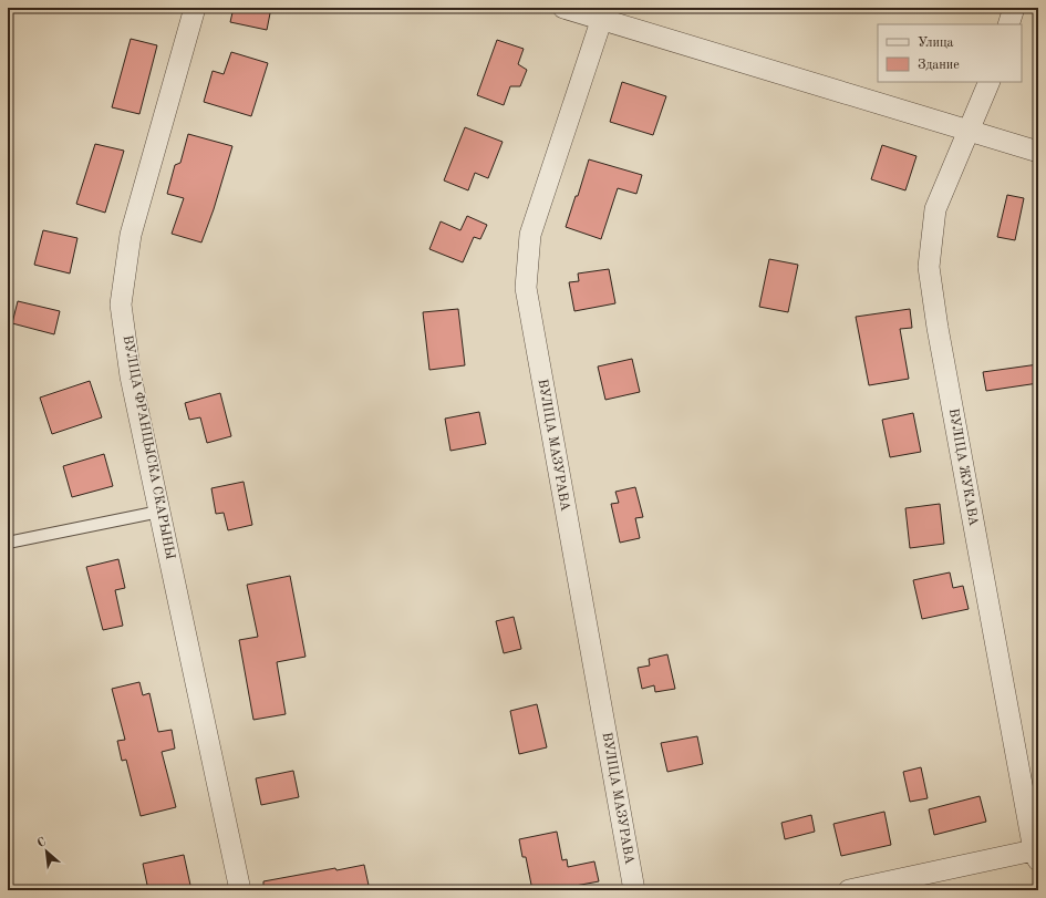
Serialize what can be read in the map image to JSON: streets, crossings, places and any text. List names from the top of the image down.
{
  "streets": {
    "street": ["ВУЛІЦА МАЗУРАВА", "ВУЛІЦА ФРАНЦЫСКА СКАРЫНЫ", "ВУЛІЦА ЖУКАВА"]
  },
  "legend": ["Улица", "Здание"],
  "north": "top left"
}
